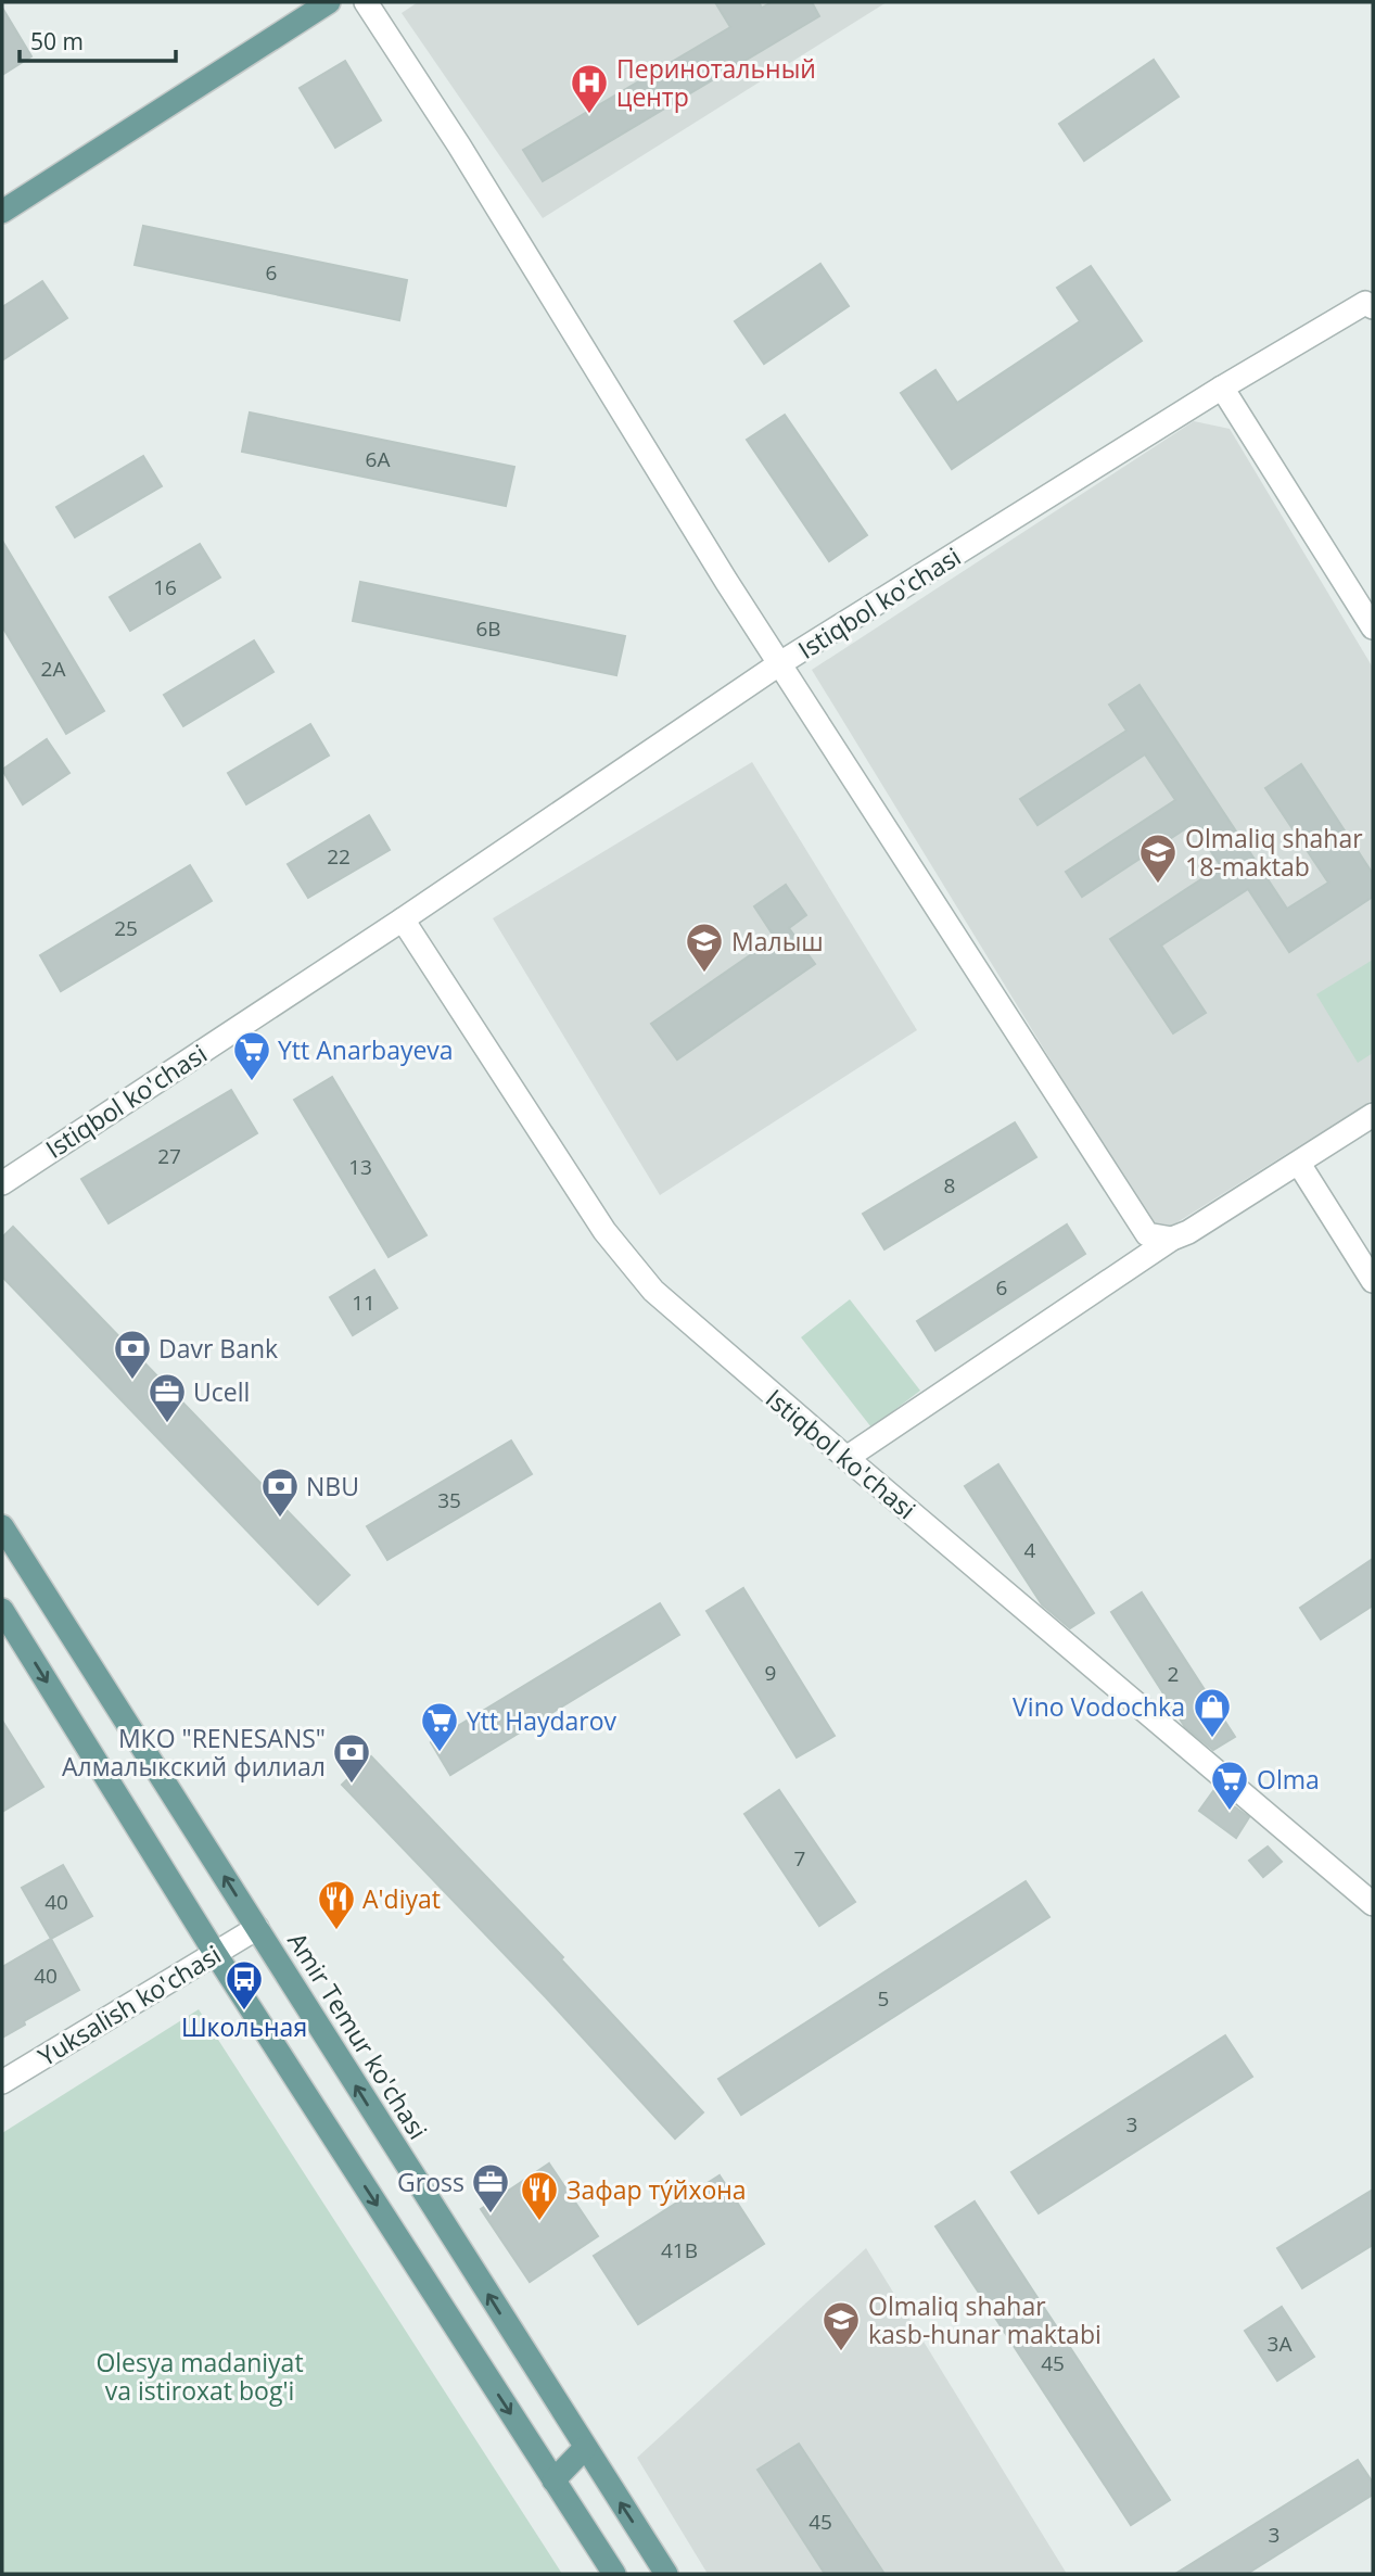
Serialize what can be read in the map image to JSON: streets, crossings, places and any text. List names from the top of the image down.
{
  "streets": {
    "main road": ["Amir Temur ko'chasi"],
    "street": ["Istiqbol ko'chasi", "Yuksalish ko'chasi"]
  },
  "crossings": [
    ["Yuksalish ko'chasi", "Amir Temur ko'chasi"]
  ],
  "parks": ["Olesya madaniyat va istiroxat bog'i"],
  "places": {
    "hospital": ["Перинотальный центр"],
    "school or university": ["Olmaliq shahar 18-maktab", "Малыш", "Olmaliq shahar kasb-hunar maktabi"],
    "supermarket": ["Ytt Anarbayeva", "Ytt Haydarov", "Olma"],
    "bank": ["Davr Bank", "NBU", "МКО \"RENESANS\" Алмалыкский филиал"],
    "office": ["Ucell", "Gross"],
    "shop": ["Vino Vodochka"],
    "restaurant": ["A'diyat", "Зафар тýйхона"],
    "bus stop": ["Школьная"]
  },
  "house_numbers": [
    "6",
    "6А",
    "16",
    "6B",
    "2А",
    "22",
    "25",
    "27",
    "13",
    "8",
    "6",
    "11",
    "35",
    "4",
    "9",
    "2",
    "7",
    "40",
    "40",
    "5",
    "3",
    "41B",
    "3А",
    "45",
    "45",
    "3"
  ],
  "scale_bar": "50 m"
}
